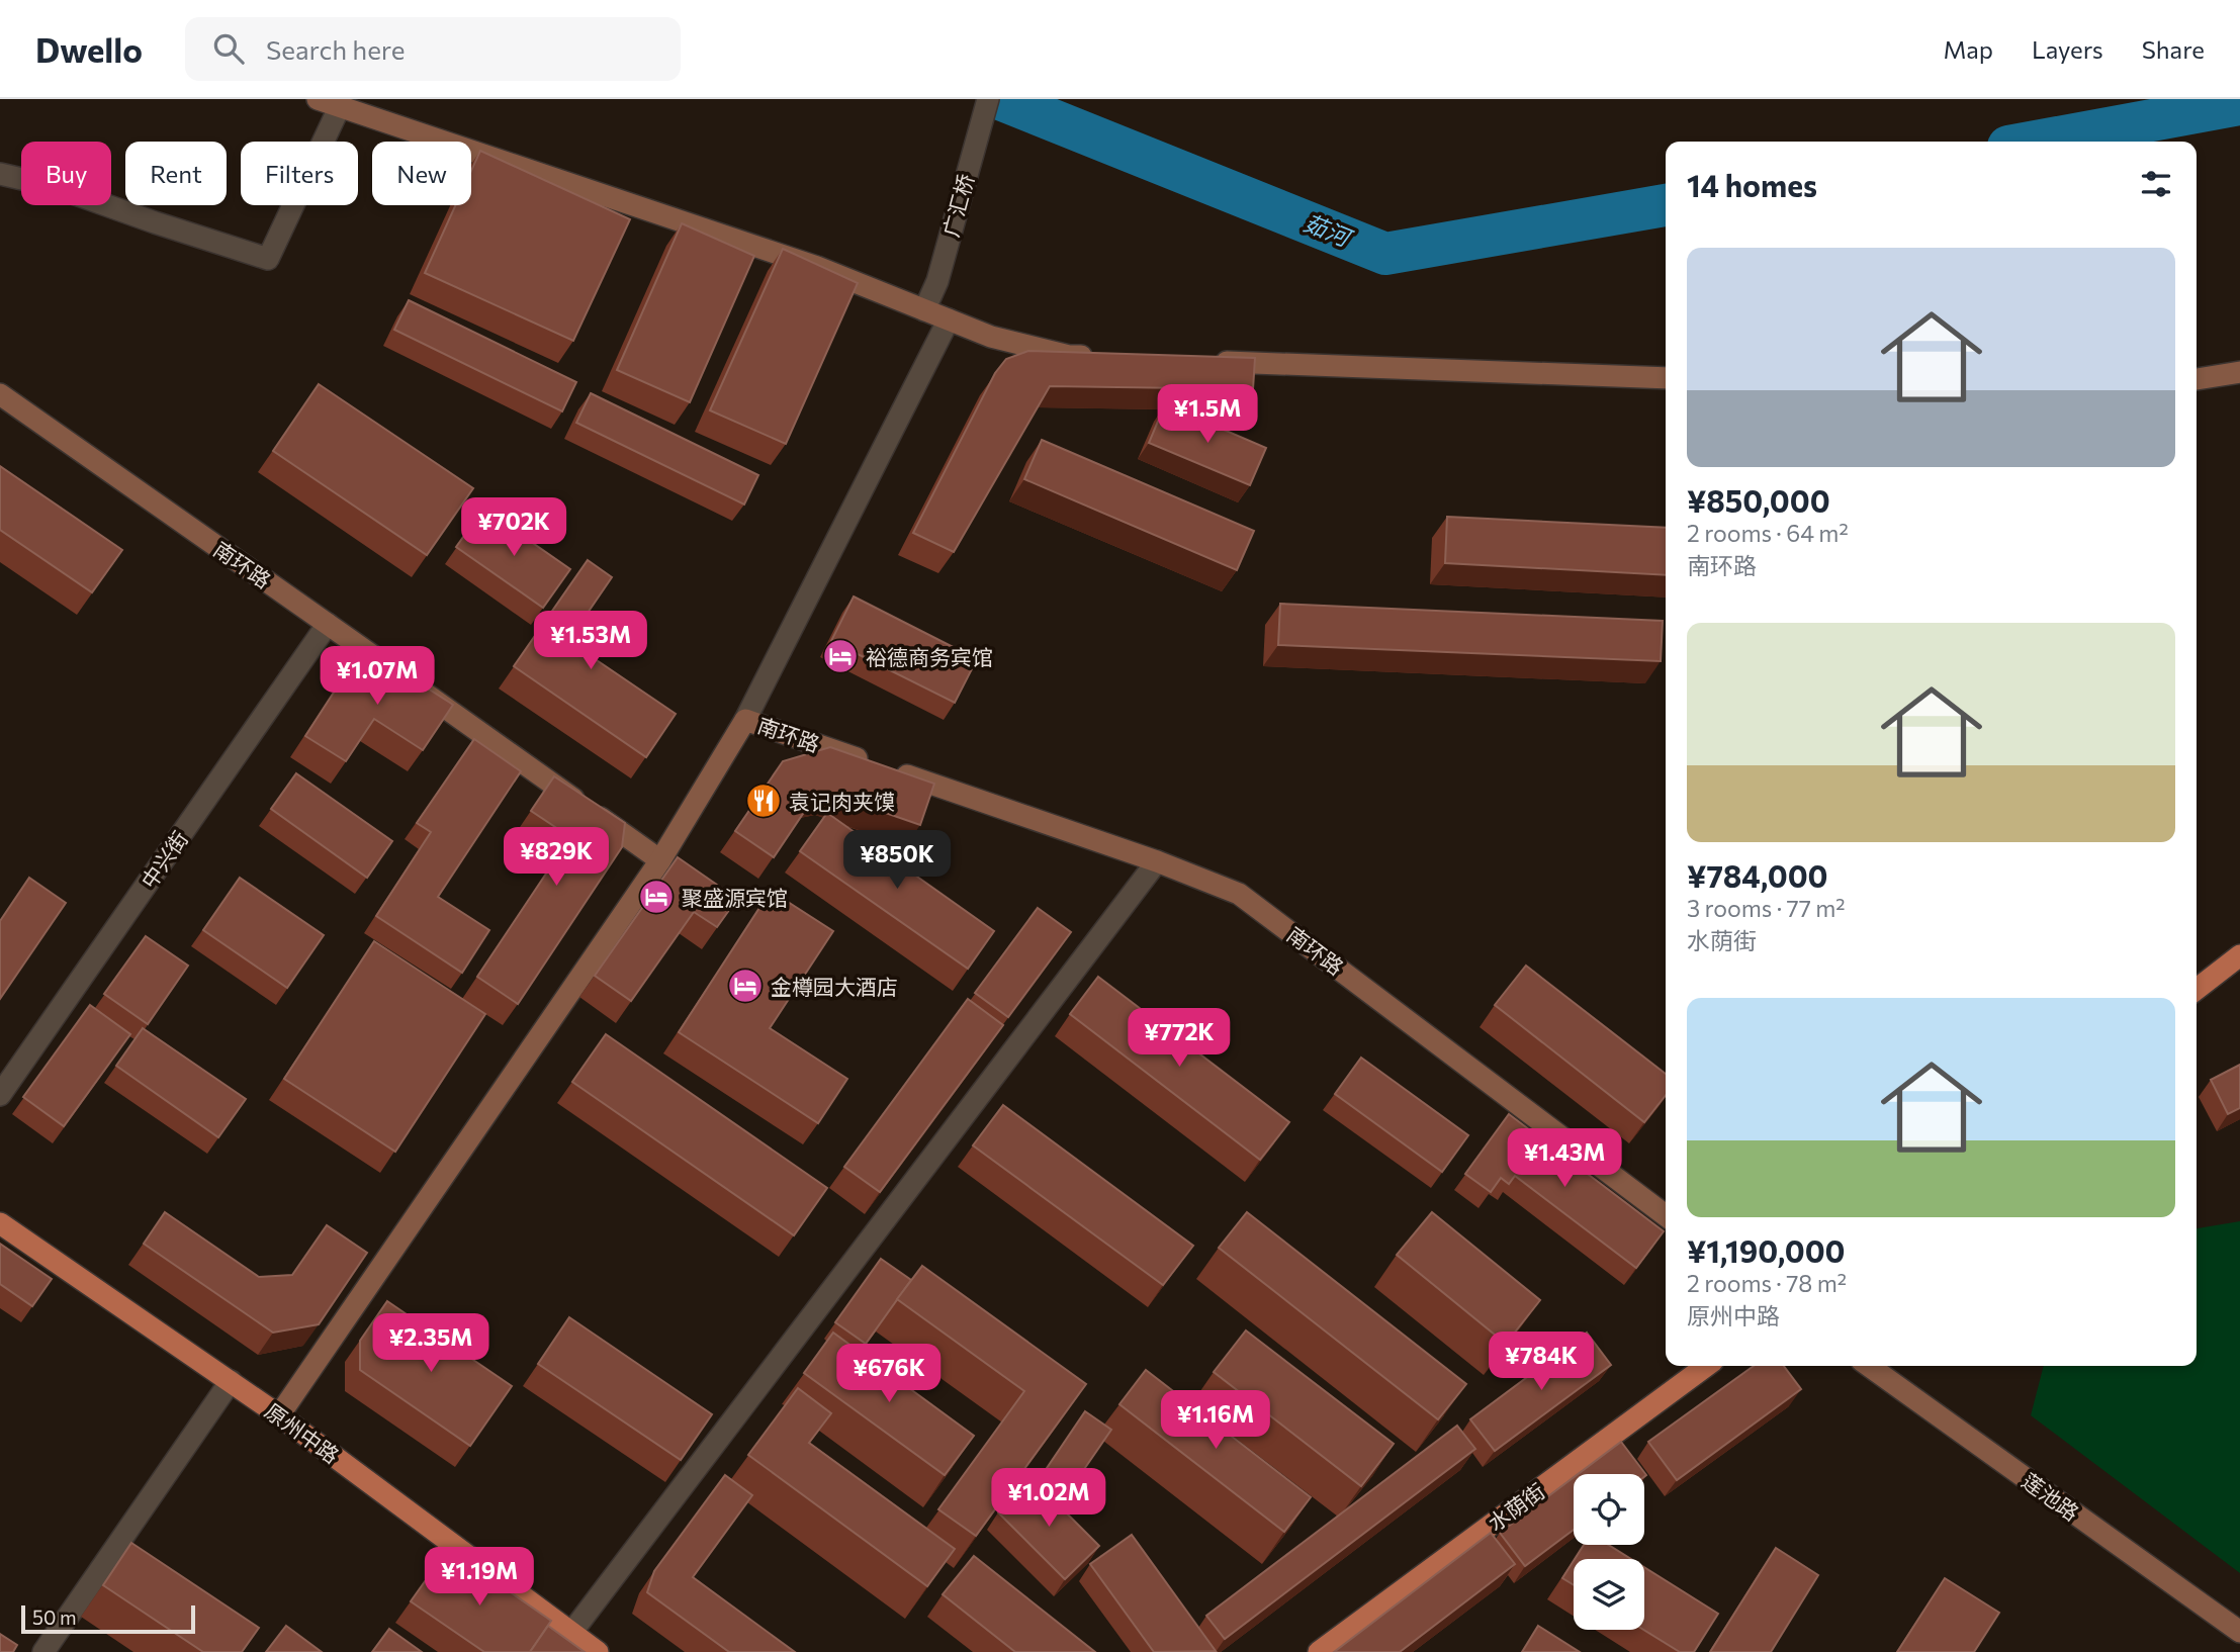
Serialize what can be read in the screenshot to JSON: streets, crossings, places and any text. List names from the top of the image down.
{
  "streets": {
    "main road": ["原州中路", "水荫街"],
    "street": [
      "广汇桥",
      "南环路",
      "中兴街",
      "莲池路"
    ]
  },
  "crossings": [
    ["南环路", "中兴街"]
  ],
  "water": ["茹河"],
  "places": {
    "hotel": ["裕德商务宾馆", "聚盛源宾馆", "金樽园大酒店"],
    "restaurant": ["袁记肉夹馍"]
  },
  "scale_bar": "50 m",
  "page": {
    "header": "Dwello",
    "search": "Search here",
    "nav": ["Map", "Layers", "Share"],
    "chip": [
      "Buy",
      "Rent",
      "Filters",
      "New"
    ],
    "heading": "14 homes",
    "list": [
      {
        "name": "¥850,000",
        "note": "2 rooms · 64 m² · 南环路"
      },
      {
        "name": "¥784,000",
        "note": "3 rooms · 77 m² · 水荫街"
      },
      {
        "name": "¥1,190,000",
        "note": "2 rooms · 78 m² · 原州中路"
      }
    ],
    "price": [
      "¥1.5M",
      "¥702K",
      "¥1.53M",
      "¥1.07M",
      "¥829K",
      "¥850K",
      "¥772K",
      "¥1.43M",
      "¥2.35M",
      "¥784K",
      "¥676K",
      "¥1.16M",
      "¥1.02M",
      "¥1.19M"
    ],
    "scale": "50 m"
  }
}
